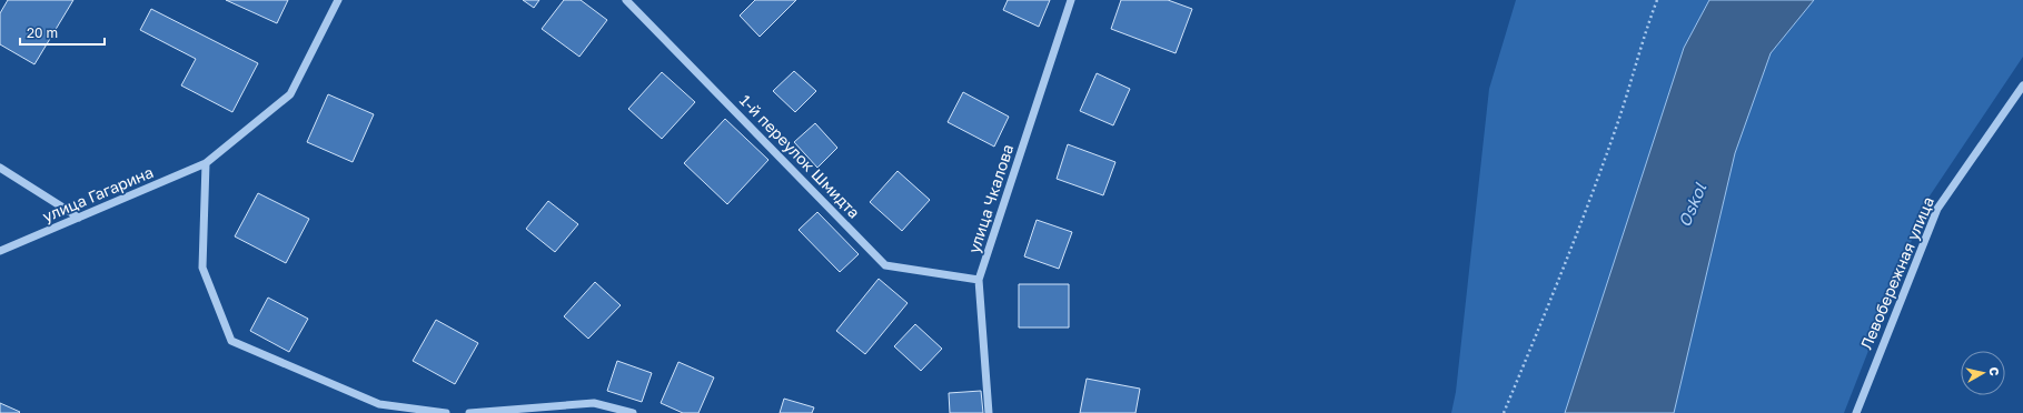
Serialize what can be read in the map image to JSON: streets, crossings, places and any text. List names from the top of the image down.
{
  "streets": {
    "street": [
      "1-й переулок Шмидта",
      "улица Гагарина",
      "улица Чкалова",
      "Левобережная улица"
    ]
  },
  "crossings": [
    ["1-й переулок Шмидта", "улица Чкалова"]
  ],
  "water": ["Oskol"],
  "scale_bar": "20 m",
  "north": "right"
}
